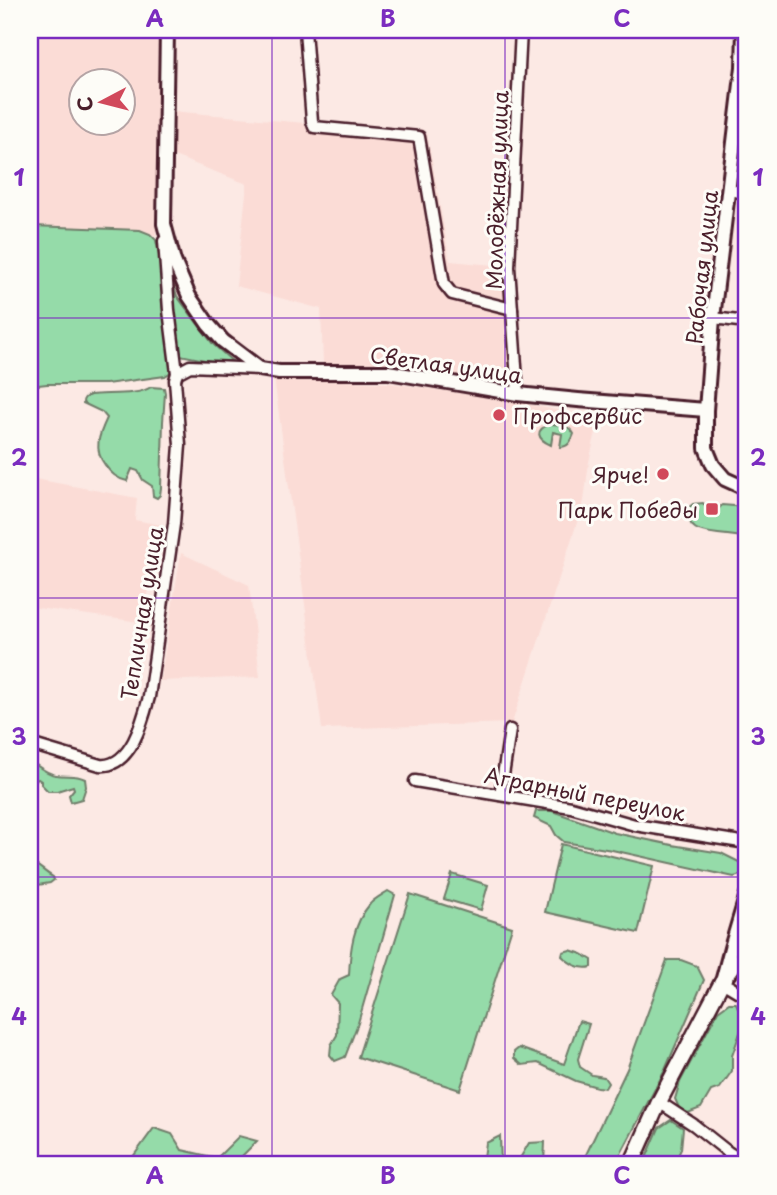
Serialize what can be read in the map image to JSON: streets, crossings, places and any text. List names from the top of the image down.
{
  "streets": {
    "street": [
      "Молодёжная улица",
      "Рабочая улица",
      "Светлая улица",
      "Тепличная улица",
      "Аграрный переулок"
    ]
  },
  "crossings": [
    ["Молодёжная улица", "Светлая улица"],
    ["Рабочая улица", "Светлая улица"]
  ],
  "places": {
    "other": ["Профсервис", "Ярче!"],
    "transit": ["Парк Победы"]
  },
  "north": "left",
  "grid": {
    "columns": ["A", "B", "C"],
    "rows": [
      "1",
      "2",
      "3",
      "4"
    ]
  }
}
